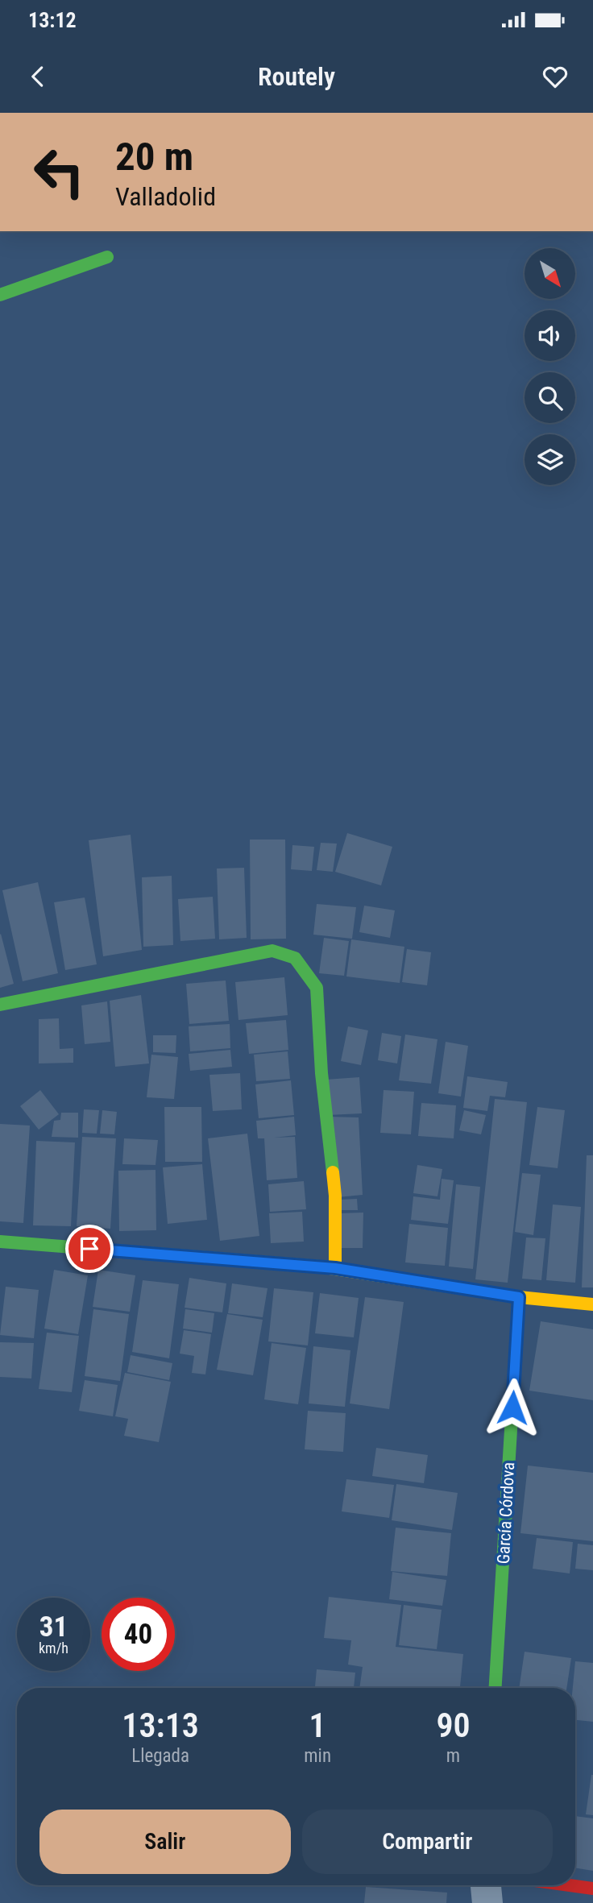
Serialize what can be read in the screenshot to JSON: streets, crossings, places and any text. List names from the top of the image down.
{
  "streets": {
    "street": ["García Córdova"]
  },
  "north": "bottom right",
  "page": {
    "status": "13:12",
    "header": "Routely",
    "turn": ["20 m", "Valladolid"],
    "speed": "31 km/h",
    "limit": "40",
    "eta": [
      "13:13",
      "Llegada",
      "1",
      "min",
      "90",
      "m"
    ],
    "buttons": ["Salir", "Compartir"]
  }
}
